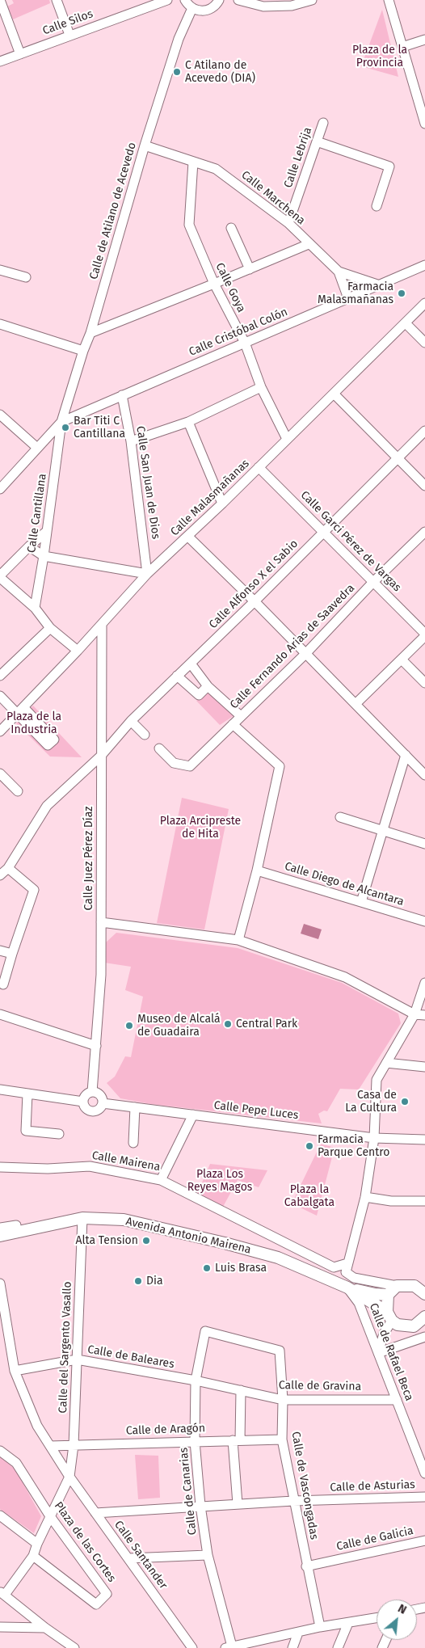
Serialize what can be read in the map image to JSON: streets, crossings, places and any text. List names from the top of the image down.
{
  "streets": {
    "main road": ["Avenida Antonio Mairena"],
    "street": [
      "Calle Silos",
      "Calle Lebrija",
      "Calle Marchena",
      "Calle de Atilano de Acevedo",
      "Calle Goya",
      "Calle Cristóbal Colón",
      "Calle San Juan de Dios",
      "Calle Malasmañanas",
      "Calle Cantillana",
      "Calle Garci Pérez de Vargas",
      "Calle Alfonso X el Sabio",
      "Calle Fernando Arias de Saavedra",
      "Calle Juez Pérez Díaz",
      "Calle Diego de Alcantara",
      "Calle Pepe Luces",
      "Calle Mairena",
      "Calle del Sargento Vasallo",
      "Calle de Rafael Beca",
      "Calle de Baleares",
      "Calle de Gravina",
      "Calle de Aragón",
      "Calle de Vascongadas",
      "Calle de Asturias",
      "Calle de Canarias",
      "Calle de Galicia",
      "Plaza de las Cortes",
      "Calle Santander"
    ]
  },
  "crossings": [
    ["Calle Lebrija", "Calle Marchena"],
    ["Calle Marchena", "Calle de Atilano de Acevedo"],
    ["Calle Marchena", "Calle Goya"],
    ["Calle Marchena", "Calle Cristóbal Colón"],
    ["Calle de Atilano de Acevedo", "Calle Cristóbal Colón"],
    ["Calle de Atilano de Acevedo", "Calle Cantillana"],
    ["Calle Goya", "Calle Cristóbal Colón"],
    ["Calle Goya", "Calle Malasmañanas"],
    ["Calle Cristóbal Colón", "Calle San Juan de Dios"],
    ["Calle Cristóbal Colón", "Calle Cantillana"],
    ["Calle San Juan de Dios", "Calle Malasmañanas"],
    ["Calle Malasmañanas", "Calle Garci Pérez de Vargas"],
    ["Calle Malasmañanas", "Calle Juez Pérez Díaz"],
    ["Calle Garci Pérez de Vargas", "Calle Alfonso X el Sabio"],
    ["Calle Garci Pérez de Vargas", "Calle Fernando Arias de Saavedra"],
    ["Calle Alfonso X el Sabio", "Calle Juez Pérez Díaz"],
    ["Calle Juez Pérez Díaz", "Calle Pepe Luces"],
    ["Avenida Antonio Mairena", "Calle del Sargento Vasallo"],
    ["Avenida Antonio Mairena", "Calle de Rafael Beca"],
    ["Calle del Sargento Vasallo", "Calle de Baleares"],
    ["Calle del Sargento Vasallo", "Calle de Aragón"],
    ["Calle del Sargento Vasallo", "Plaza de las Cortes"],
    ["Calle del Sargento Vasallo", "Calle Santander"],
    ["Calle de Rafael Beca", "Calle de Gravina"],
    ["Calle de Baleares", "Calle de Gravina"],
    ["Calle de Baleares", "Calle de Canarias"],
    ["Calle de Baleares", "Calle Santander"],
    ["Calle de Gravina", "Calle de Vascongadas"],
    ["Calle de Gravina", "Calle de Canarias"],
    ["Calle de Aragón", "Calle de Vascongadas"],
    ["Calle de Aragón", "Calle de Canarias"],
    ["Calle de Aragón", "Calle Santander"],
    ["Calle de Vascongadas", "Calle de Asturias"],
    ["Calle de Vascongadas", "Calle de Canarias"],
    ["Calle de Vascongadas", "Calle de Galicia"],
    ["Calle de Asturias", "Calle de Canarias"],
    ["Calle de Asturias", "Calle Santander"]
  ],
  "parks": [
    "Plaza de la Provincia",
    "Plaza de la Industria",
    "Plaza Arcipreste de Hita",
    "Plaza Los Reyes Magos",
    "Plaza la Cabalgata"
  ],
  "places": [
    "C Atilano de Acevedo (DIA)",
    "Farmacia Malasmañanas",
    "Bar Titi C Cantillana",
    "Central Park",
    "Museo de Alcalá de Guadaira",
    "Casa de La Cultura",
    "Farmacia Parque Centro",
    "Alta Tension",
    "Luis Brasa",
    "Dia"
  ],
  "north": "top right"
}
